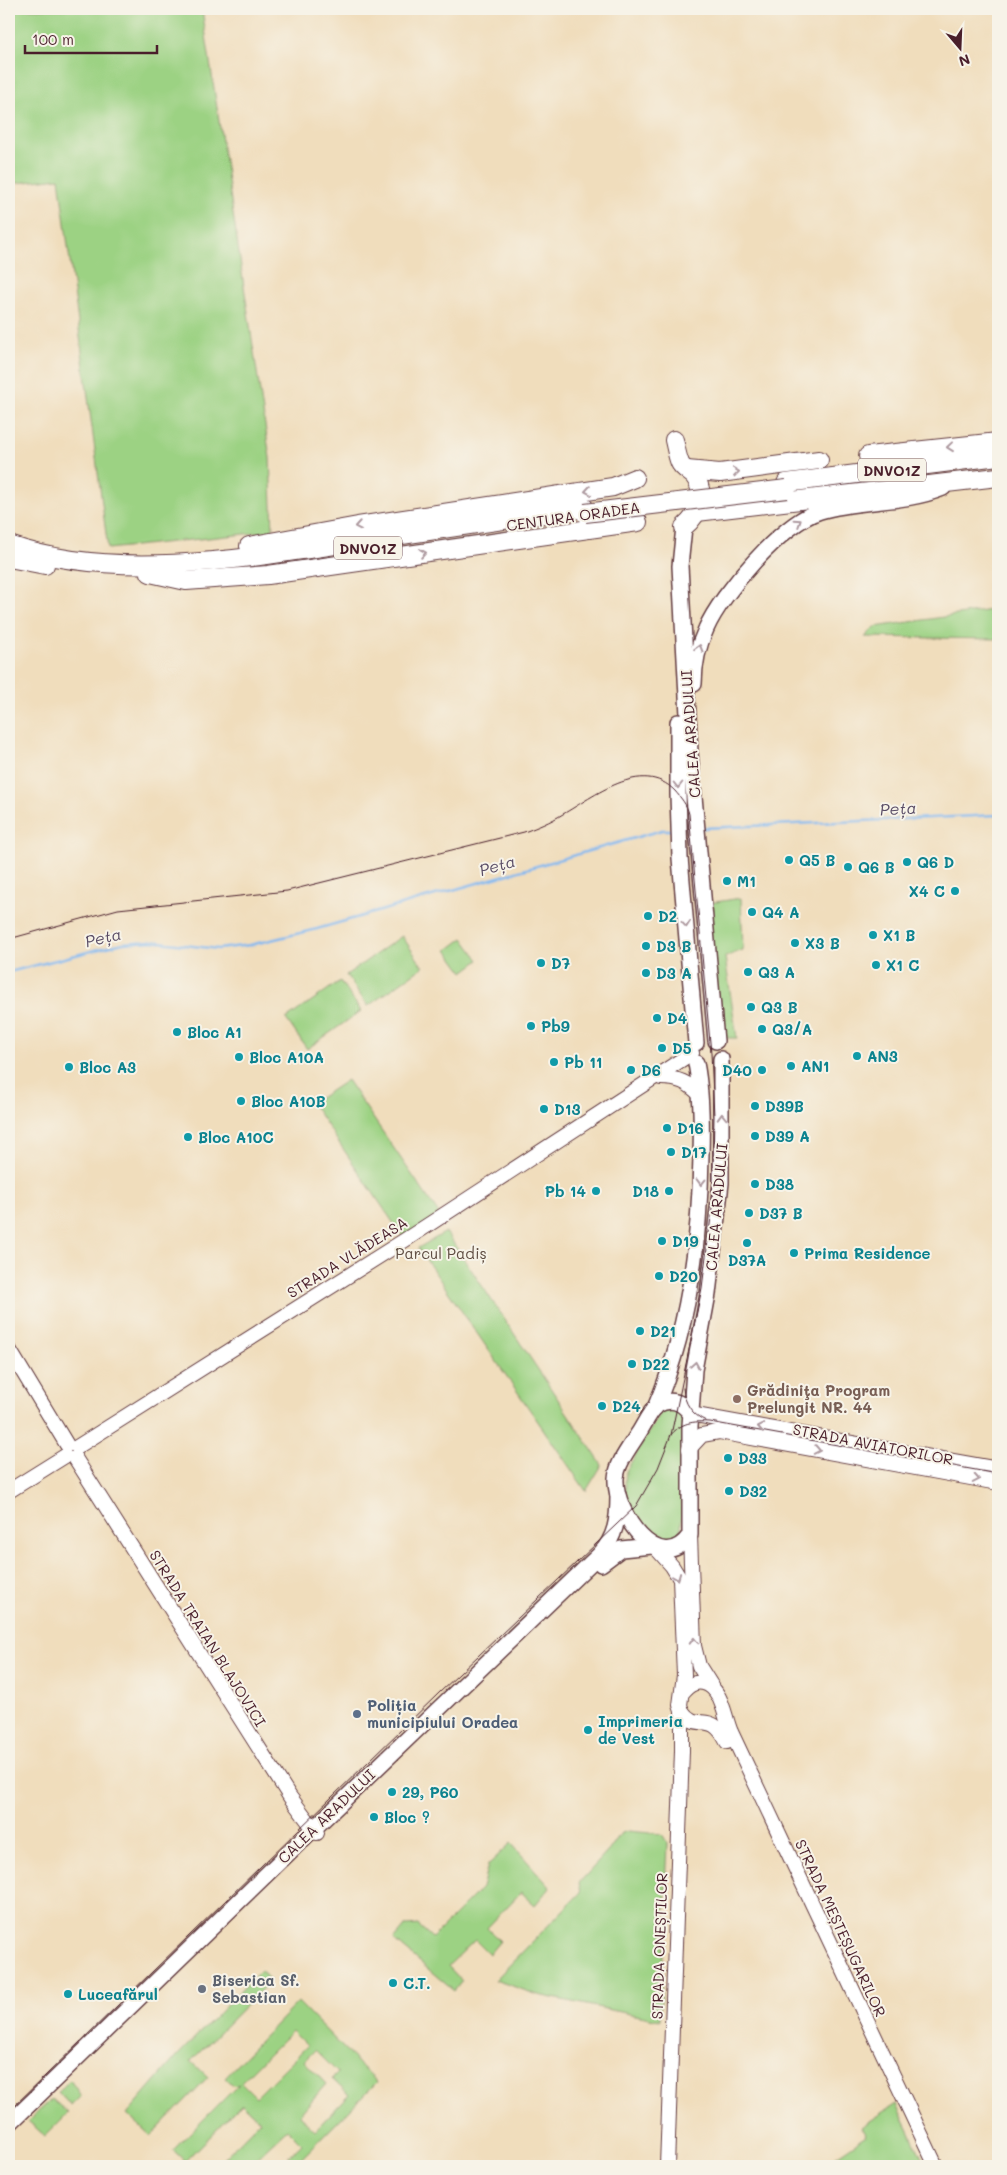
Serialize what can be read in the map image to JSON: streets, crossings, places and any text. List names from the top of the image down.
{
  "streets": {
    "highway": ["DNVO1Z", "CENTURA ORADEA", "CALEA ARADULUI"],
    "street": [
      "STRADA VLĂDEASA",
      "STRADA AVIATORILOR",
      "STRADA TRAIAN BLAJOVICI",
      "STRADA MEȘTEȘUGARILOR",
      "STRADA ONEȘTILOR"
    ]
  },
  "crossings": [
    ["DNVO1Z", "CENTURA ORADEA"],
    ["CALEA ARADULUI", "STRADA VLĂDEASA"],
    ["CALEA ARADULUI", "STRADA AVIATORILOR"],
    ["CALEA ARADULUI", "STRADA TRAIAN BLAJOVICI"],
    ["STRADA VLĂDEASA", "STRADA TRAIAN BLAJOVICI"],
    ["STRADA MEȘTEȘUGARILOR", "STRADA ONEȘTILOR"]
  ],
  "water": ["Peța"],
  "parks": ["Parcul Padiș"],
  "places": [
    "Q5 B",
    "Q6 D",
    "Q6 B",
    "M1",
    "X4 C",
    "Q4 A",
    "D2",
    "X1 B",
    "X3 B",
    "D3 B",
    "D7",
    "X1 C",
    "Q3 A",
    "D3 A",
    "Q3 B",
    "D4",
    "Pb9",
    "Q3/A",
    "Bloc A1",
    "D5",
    "AN3",
    "Bloc A10A",
    "Pb 11",
    "AN1",
    "Bloc A3",
    "D6",
    "D40",
    "Bloc A10B",
    "D39B",
    "D13",
    "D16",
    "D39 A",
    "Bloc A10C",
    "D17",
    "D38",
    "Pb 14",
    "D18",
    "D37 B",
    "D19",
    "D37A",
    "Prima Residence",
    "D20",
    "D21",
    "D22",
    "Grădiniţa Program Prelungit NR. 44",
    "D24",
    "D33",
    "D32",
    "Poliția municipiului Oradea",
    "Imprimeria de Vest",
    "29, P60",
    "Bloc ?",
    "C.T.",
    "Biserica Sf. Sebastian",
    "Luceafărul"
  ],
  "scale_bar": "100 m",
  "north": "bottom"
}
